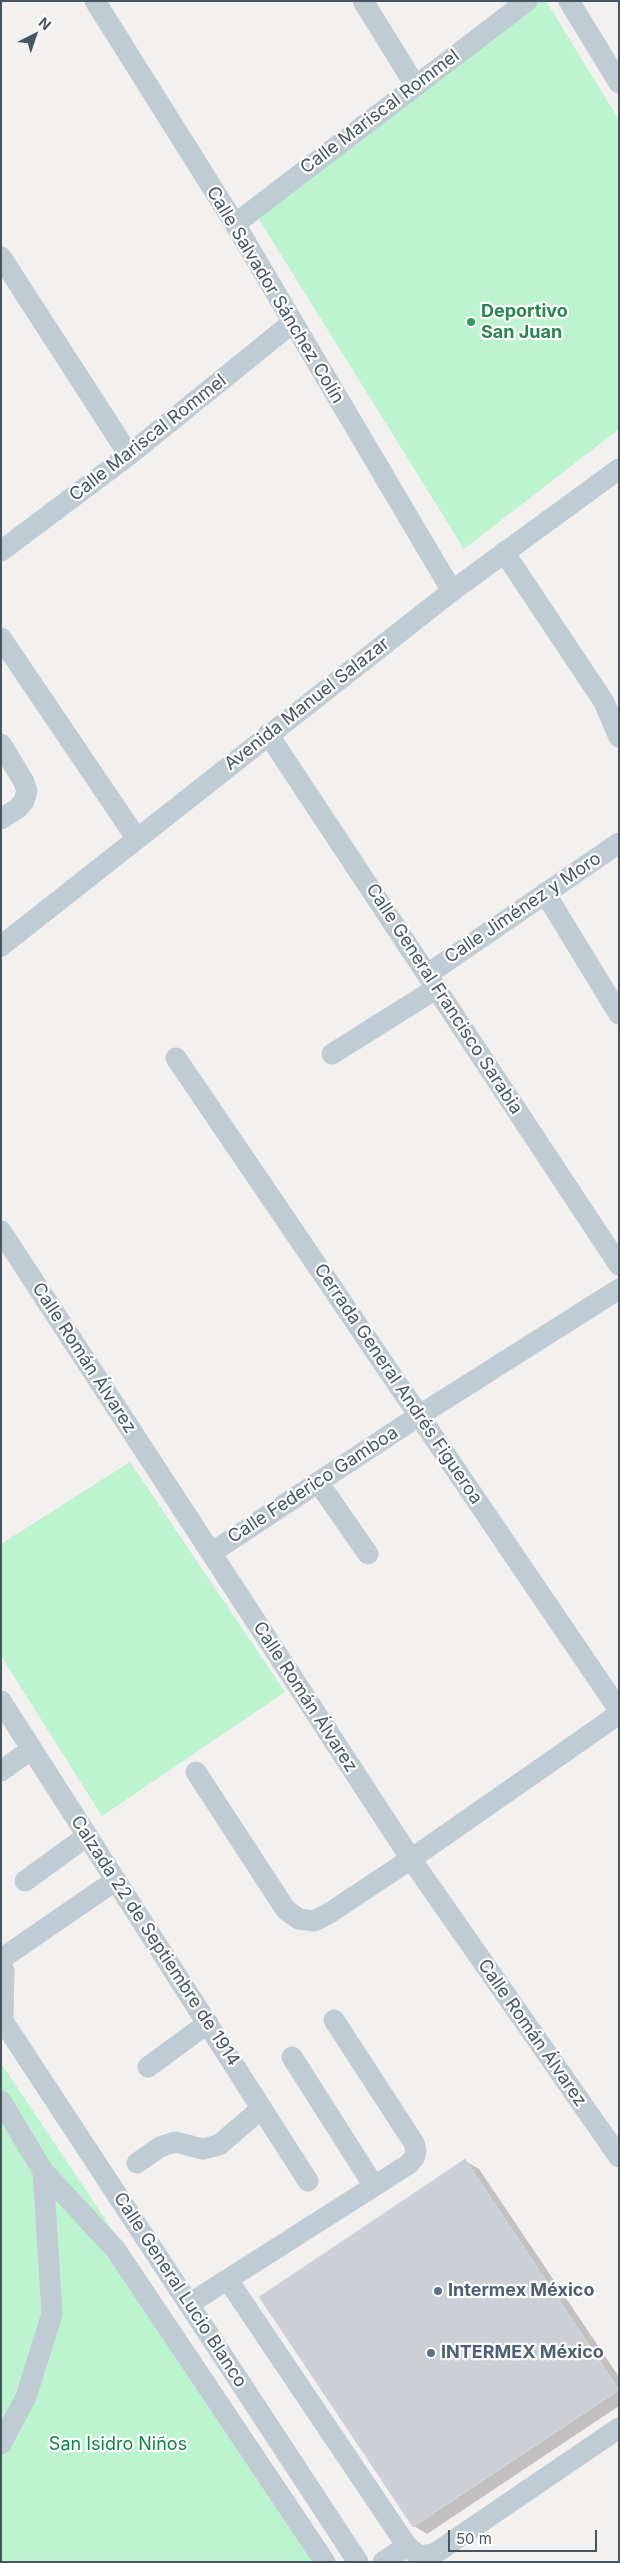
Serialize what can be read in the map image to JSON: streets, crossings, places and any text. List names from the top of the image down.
{
  "streets": {
    "street": [
      "Calle Mariscal Rommel",
      "Calle Salvador Sánchez Colín",
      "Avenida Manuel Salazar",
      "Calle Jiménez y Moro",
      "Calle General Francisco Sarabia",
      "Calle Román Álvarez",
      "Cerrada General Andrés Figueroa",
      "Calle Federico Gamboa",
      "Calzada 22 de Septiembre de 1914",
      "Calle General Lucio Blanco"
    ]
  },
  "crossings": [
    ["Calle Mariscal Rommel", "Calle Salvador Sánchez Colín"],
    ["Calle Salvador Sánchez Colín", "Avenida Manuel Salazar"],
    ["Avenida Manuel Salazar", "Calle General Francisco Sarabia"],
    ["Calle Jiménez y Moro", "Calle General Francisco Sarabia"],
    ["Calle Román Álvarez", "Calle Federico Gamboa"],
    ["Cerrada General Andrés Figueroa", "Calle Federico Gamboa"]
  ],
  "parks": ["San Isidro Niños"],
  "places": ["Deportivo San Juan", "Intermex México", "INTERMEX México"],
  "scale_bar": "50 m",
  "north": "top right"
}
